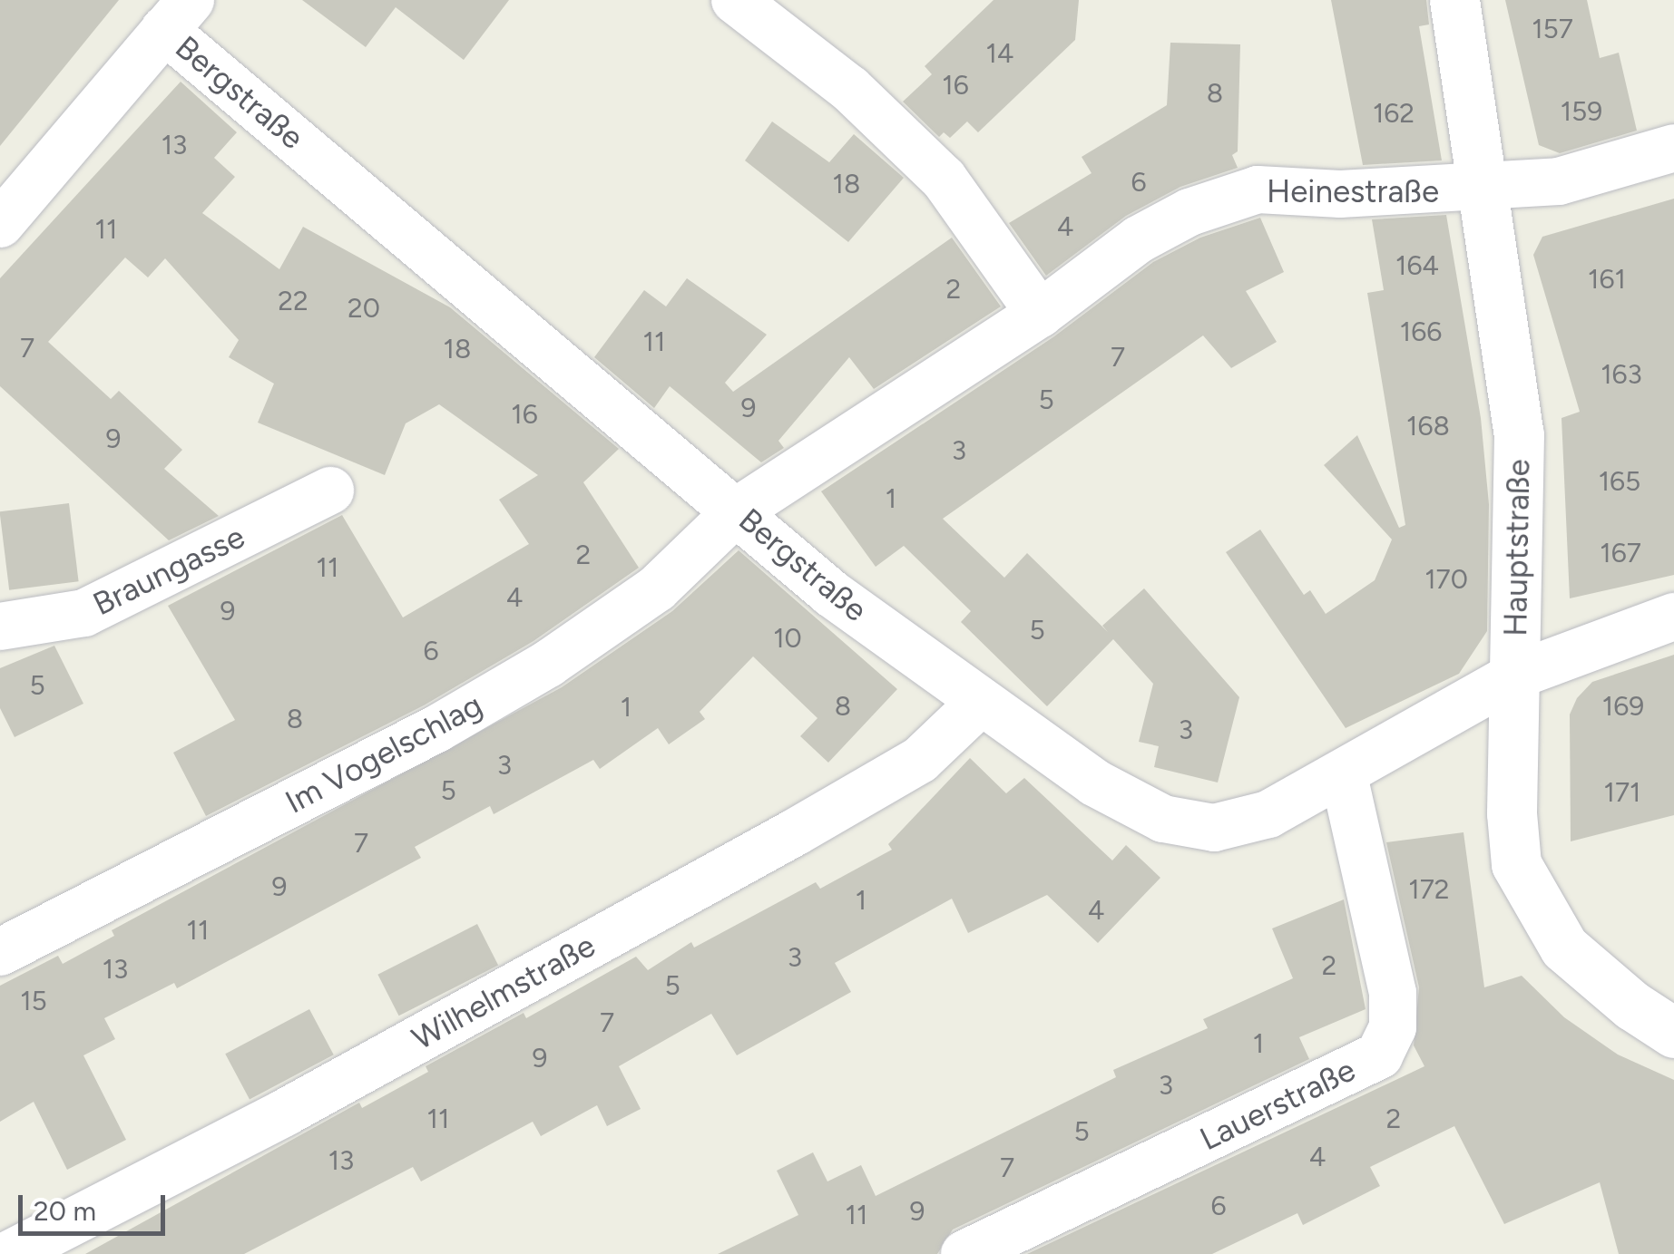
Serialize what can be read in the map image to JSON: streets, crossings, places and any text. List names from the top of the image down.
{
  "streets": {
    "street": [
      "Bergstraße",
      "Heinestraße",
      "Hauptstraße",
      "Braungasse",
      "Im Vogelschlag",
      "Wilhelmstraße",
      "Lauerstraße"
    ]
  },
  "crossings": [
    ["Bergstraße", "Heinestraße"],
    ["Bergstraße", "Hauptstraße"],
    ["Bergstraße", "Im Vogelschlag"],
    ["Bergstraße", "Wilhelmstraße"],
    ["Bergstraße", "Lauerstraße"],
    ["Heinestraße", "Hauptstraße"],
    ["Heinestraße", "Im Vogelschlag"]
  ],
  "house_numbers": [
    "157",
    "14",
    "16",
    "8",
    "159",
    "162",
    "13",
    "6",
    "18",
    "4",
    "11",
    "164",
    "161",
    "2",
    "22",
    "20",
    "166",
    "11",
    "7",
    "18",
    "7",
    "163",
    "5",
    "9",
    "16",
    "168",
    "9",
    "3",
    "165",
    "1",
    "167",
    "2",
    "11",
    "170",
    "4",
    "9",
    "5",
    "10",
    "6",
    "5",
    "8",
    "169",
    "1",
    "8",
    "3",
    "3",
    "5",
    "171",
    "7",
    "9",
    "172",
    "1",
    "4",
    "11",
    "3",
    "2",
    "13",
    "5",
    "15",
    "7",
    "1",
    "9",
    "3",
    "11",
    "2",
    "5",
    "4",
    "13",
    "7",
    "6",
    "9",
    "11"
  ],
  "scale_bar": "20 m"
}
